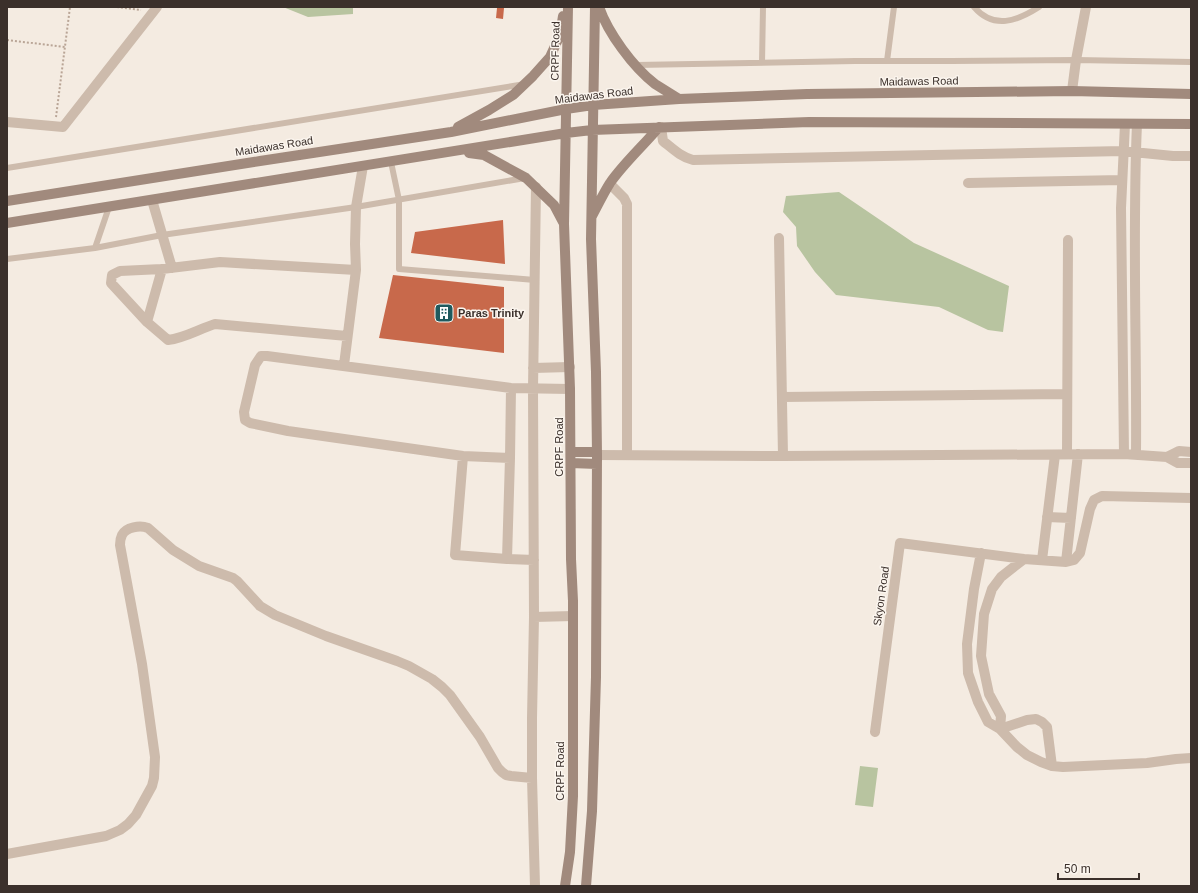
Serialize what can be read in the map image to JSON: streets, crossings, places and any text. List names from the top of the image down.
{
  "streets": {
    "street": ["CRPF Road", "Maidawas Road", "Skyon Road"]
  },
  "crossings": [
    ["CRPF Road", "Maidawas Road"]
  ],
  "places": {
    "building": ["Paras Trinity"]
  },
  "scale_bar": "50 m"
}
